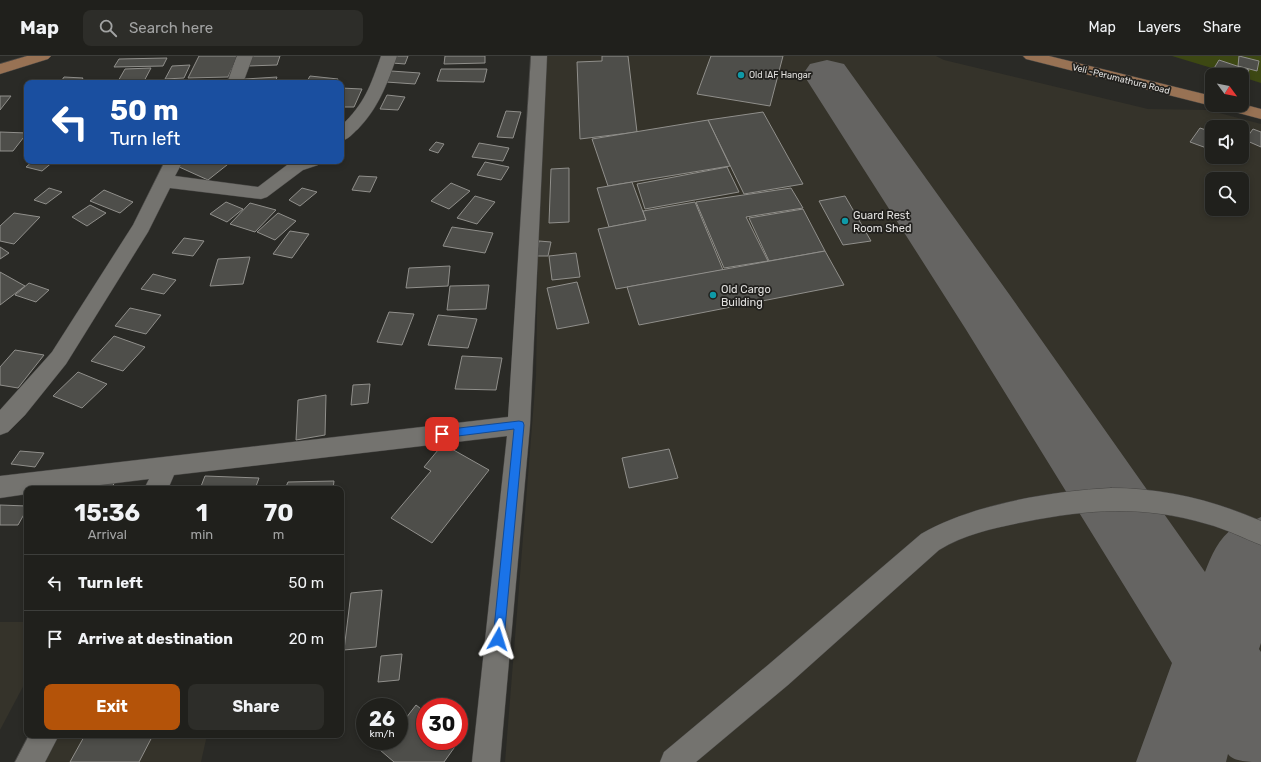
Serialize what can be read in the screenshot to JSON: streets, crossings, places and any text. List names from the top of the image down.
{
  "streets": {
    "main road": ["Veli -Perumathura Road"]
  },
  "places": ["Old IAF Hangar", "Guard Rest Room Shed", "Old Cargo Building"],
  "north": "bottom right",
  "page": {
    "header": "Map",
    "search": "Search here",
    "nav": ["Map", "Layers", "Share"],
    "turn": ["50 m", "Turn left"],
    "eta": [
      "15:36",
      "Arrival",
      "1",
      "min",
      "70",
      "m"
    ],
    "list": [
      {
        "name": "Turn left",
        "value": "50 m"
      },
      {
        "name": "Arrive at destination",
        "value": "20 m"
      }
    ],
    "buttons": ["Exit", "Share"],
    "speed": "26 km/h",
    "limit": "30"
  }
}
